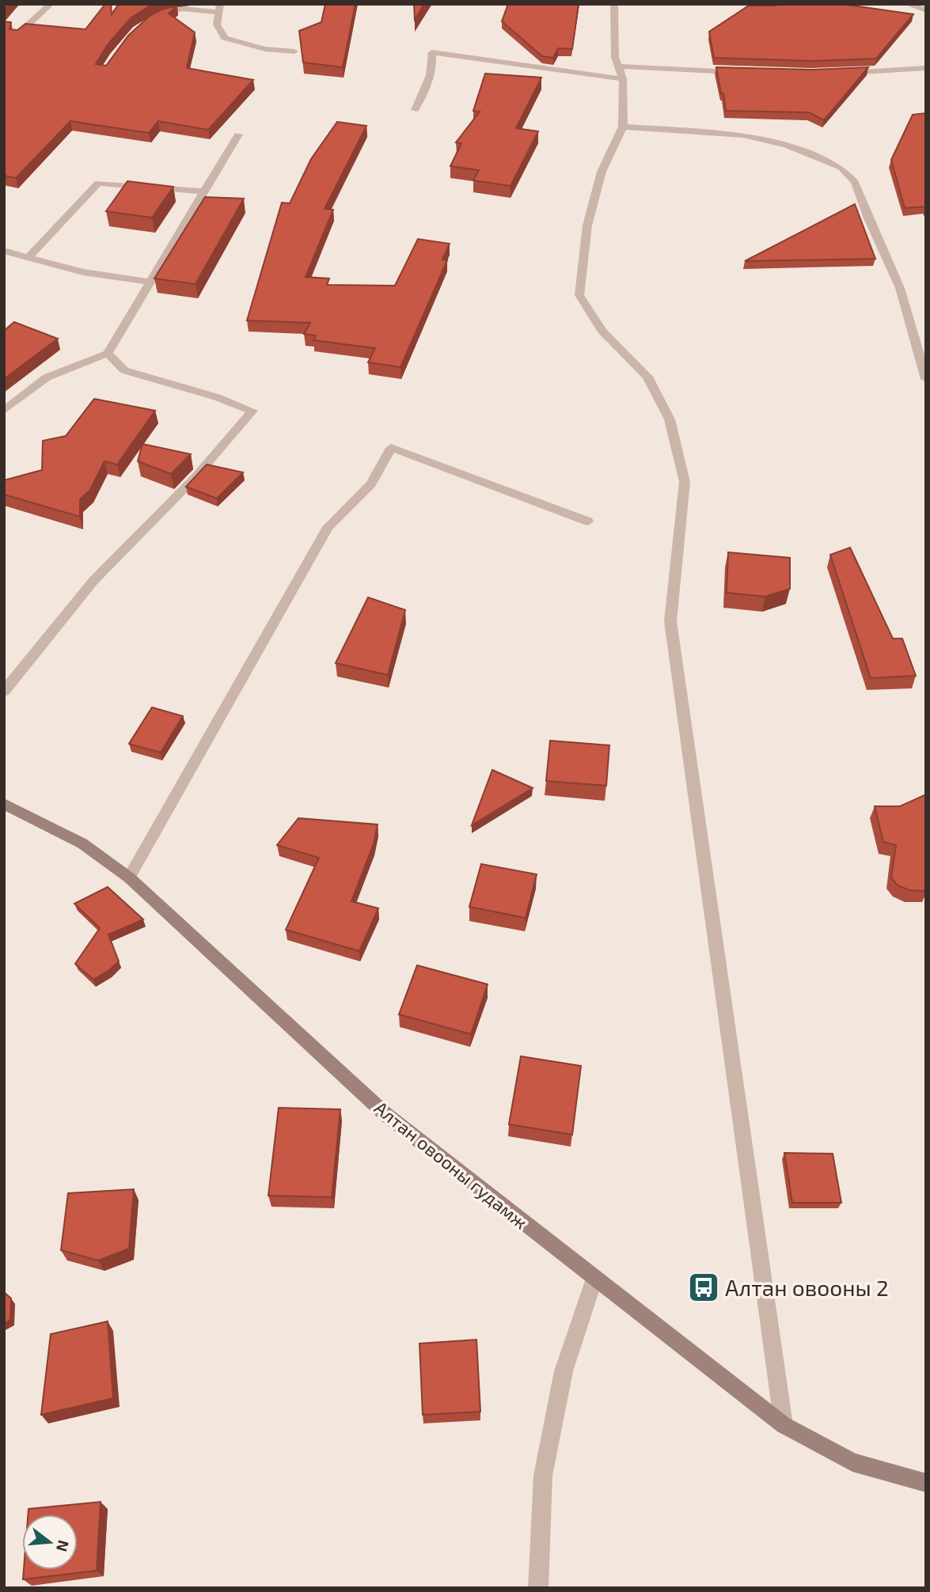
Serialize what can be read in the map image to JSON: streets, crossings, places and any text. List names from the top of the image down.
{
  "streets": {
    "main road": ["Алтан овооны гудамж"]
  },
  "places": {
    "bus stop": ["Алтан овооны 2"]
  },
  "north": "right"
}
